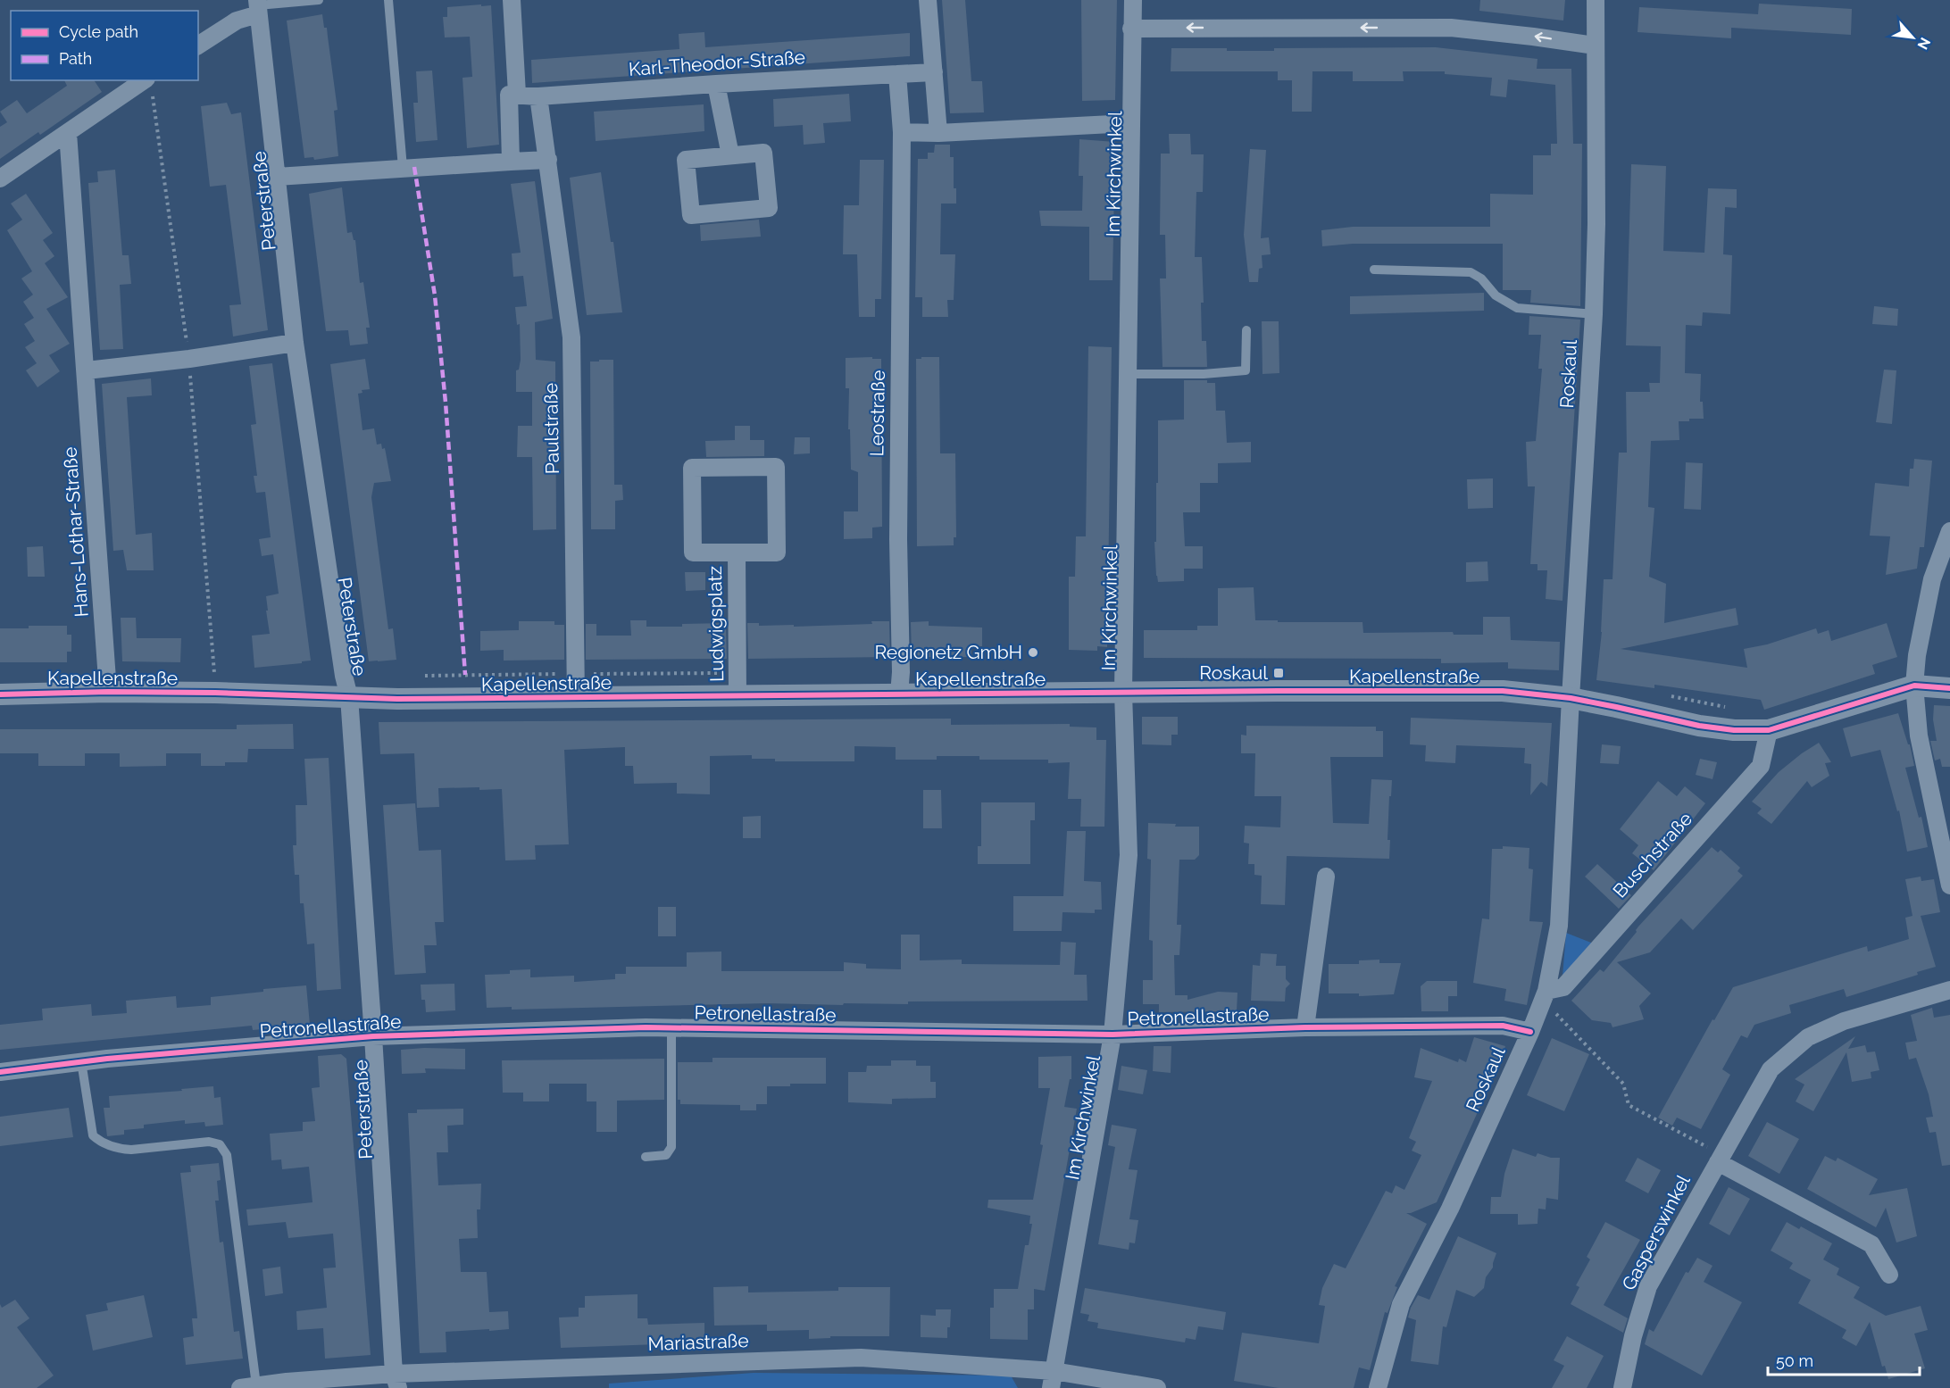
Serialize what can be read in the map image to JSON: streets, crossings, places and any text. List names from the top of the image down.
{
  "streets": {
    "street": [
      "Karl-Theodor-Straße",
      "Im Kirchwinkel",
      "Peterstraße",
      "Roskaul",
      "Leostraße",
      "Paulstraße",
      "Hans-Lothar-Straße",
      "Ludwigsplatz",
      "Kapellenstraße",
      "Buschstraße",
      "Petronellastraße",
      "Gasperswinkel",
      "Mariastraße"
    ]
  },
  "crossings": [
    ["Karl-Theodor-Straße", "Leostraße"],
    ["Karl-Theodor-Straße", "Paulstraße"],
    ["Im Kirchwinkel", "Kapellenstraße"],
    ["Im Kirchwinkel", "Petronellastraße"],
    ["Im Kirchwinkel", "Mariastraße"],
    ["Peterstraße", "Kapellenstraße"],
    ["Peterstraße", "Petronellastraße"],
    ["Peterstraße", "Mariastraße"],
    ["Roskaul", "Kapellenstraße"],
    ["Roskaul", "Buschstraße"],
    ["Roskaul", "Petronellastraße"],
    ["Leostraße", "Kapellenstraße"],
    ["Paulstraße", "Kapellenstraße"],
    ["Hans-Lothar-Straße", "Kapellenstraße"],
    ["Ludwigsplatz", "Kapellenstraße"],
    ["Kapellenstraße", "Buschstraße"]
  ],
  "places": {
    "other": ["Regionetz GmbH"],
    "transit": ["Roskaul"]
  },
  "legend": ["Cycle path", "Path"],
  "scale_bar": "50 m",
  "north": "bottom right"
}
